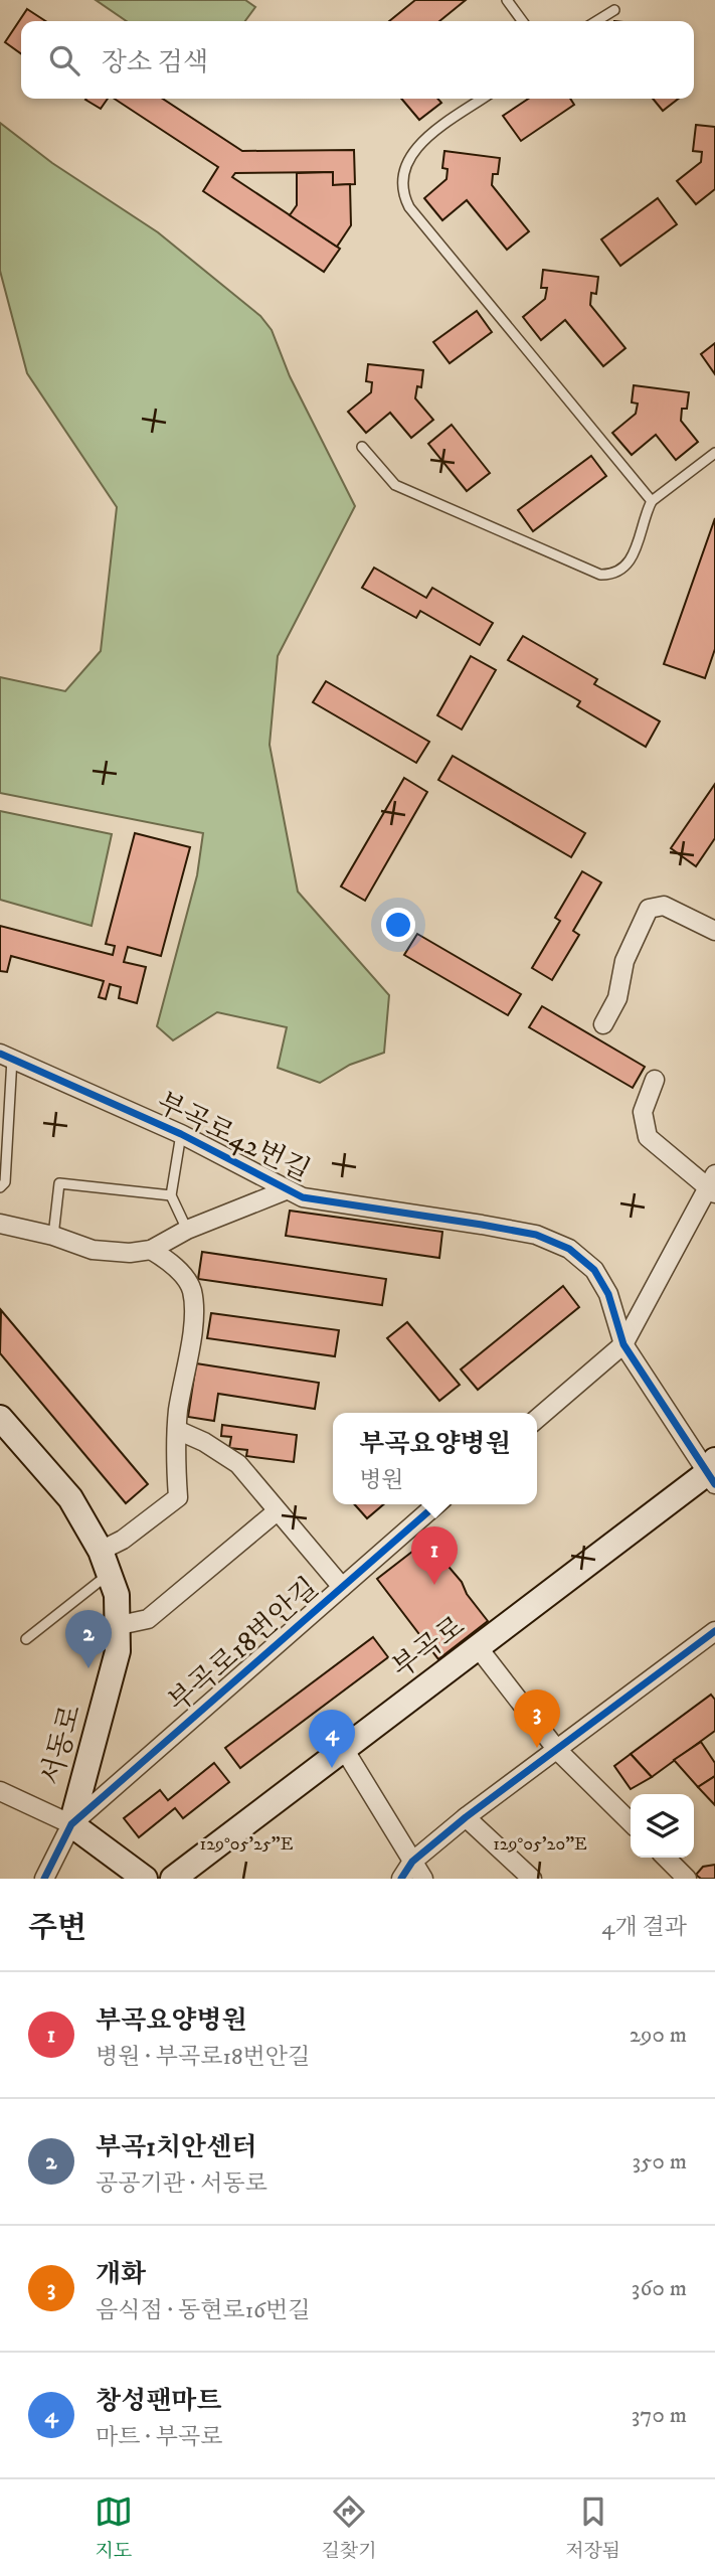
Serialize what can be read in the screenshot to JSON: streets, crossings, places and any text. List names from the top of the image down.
{
  "streets": {
    "main road": ["부곡로", "서동로"],
    "street": ["부곡로42번길", "부곡로18번안길"]
  },
  "crossings": [
    ["부곡로42번길", "부곡로"],
    ["부곡로18번안길", "서동로"]
  ],
  "page": {
    "search": "장소 검색",
    "popup": ["부곡요양병원", "병원"],
    "pins": [
      "1",
      "2",
      "3",
      "4"
    ],
    "heading": ["주변", "4개 결과"],
    "list": [
      {
        "mark": "1",
        "name": "부곡요양병원",
        "note": "병원 · 부곡로18번안길",
        "value": "290 m"
      },
      {
        "mark": "2",
        "name": "부곡1치안센터",
        "note": "공공기관 · 서동로",
        "value": "350 m"
      },
      {
        "mark": "3",
        "name": "개화",
        "note": "음식점 · 동현로16번길",
        "value": "360 m"
      },
      {
        "mark": "4",
        "name": "창성팬마트",
        "note": "마트 · 부곡로",
        "value": "370 m"
      }
    ],
    "nav": ["지도", "길찾기", "저장됨"]
  },
  "coordinates": ["129°05'25\"E", "129°05'20\"E"]
}
